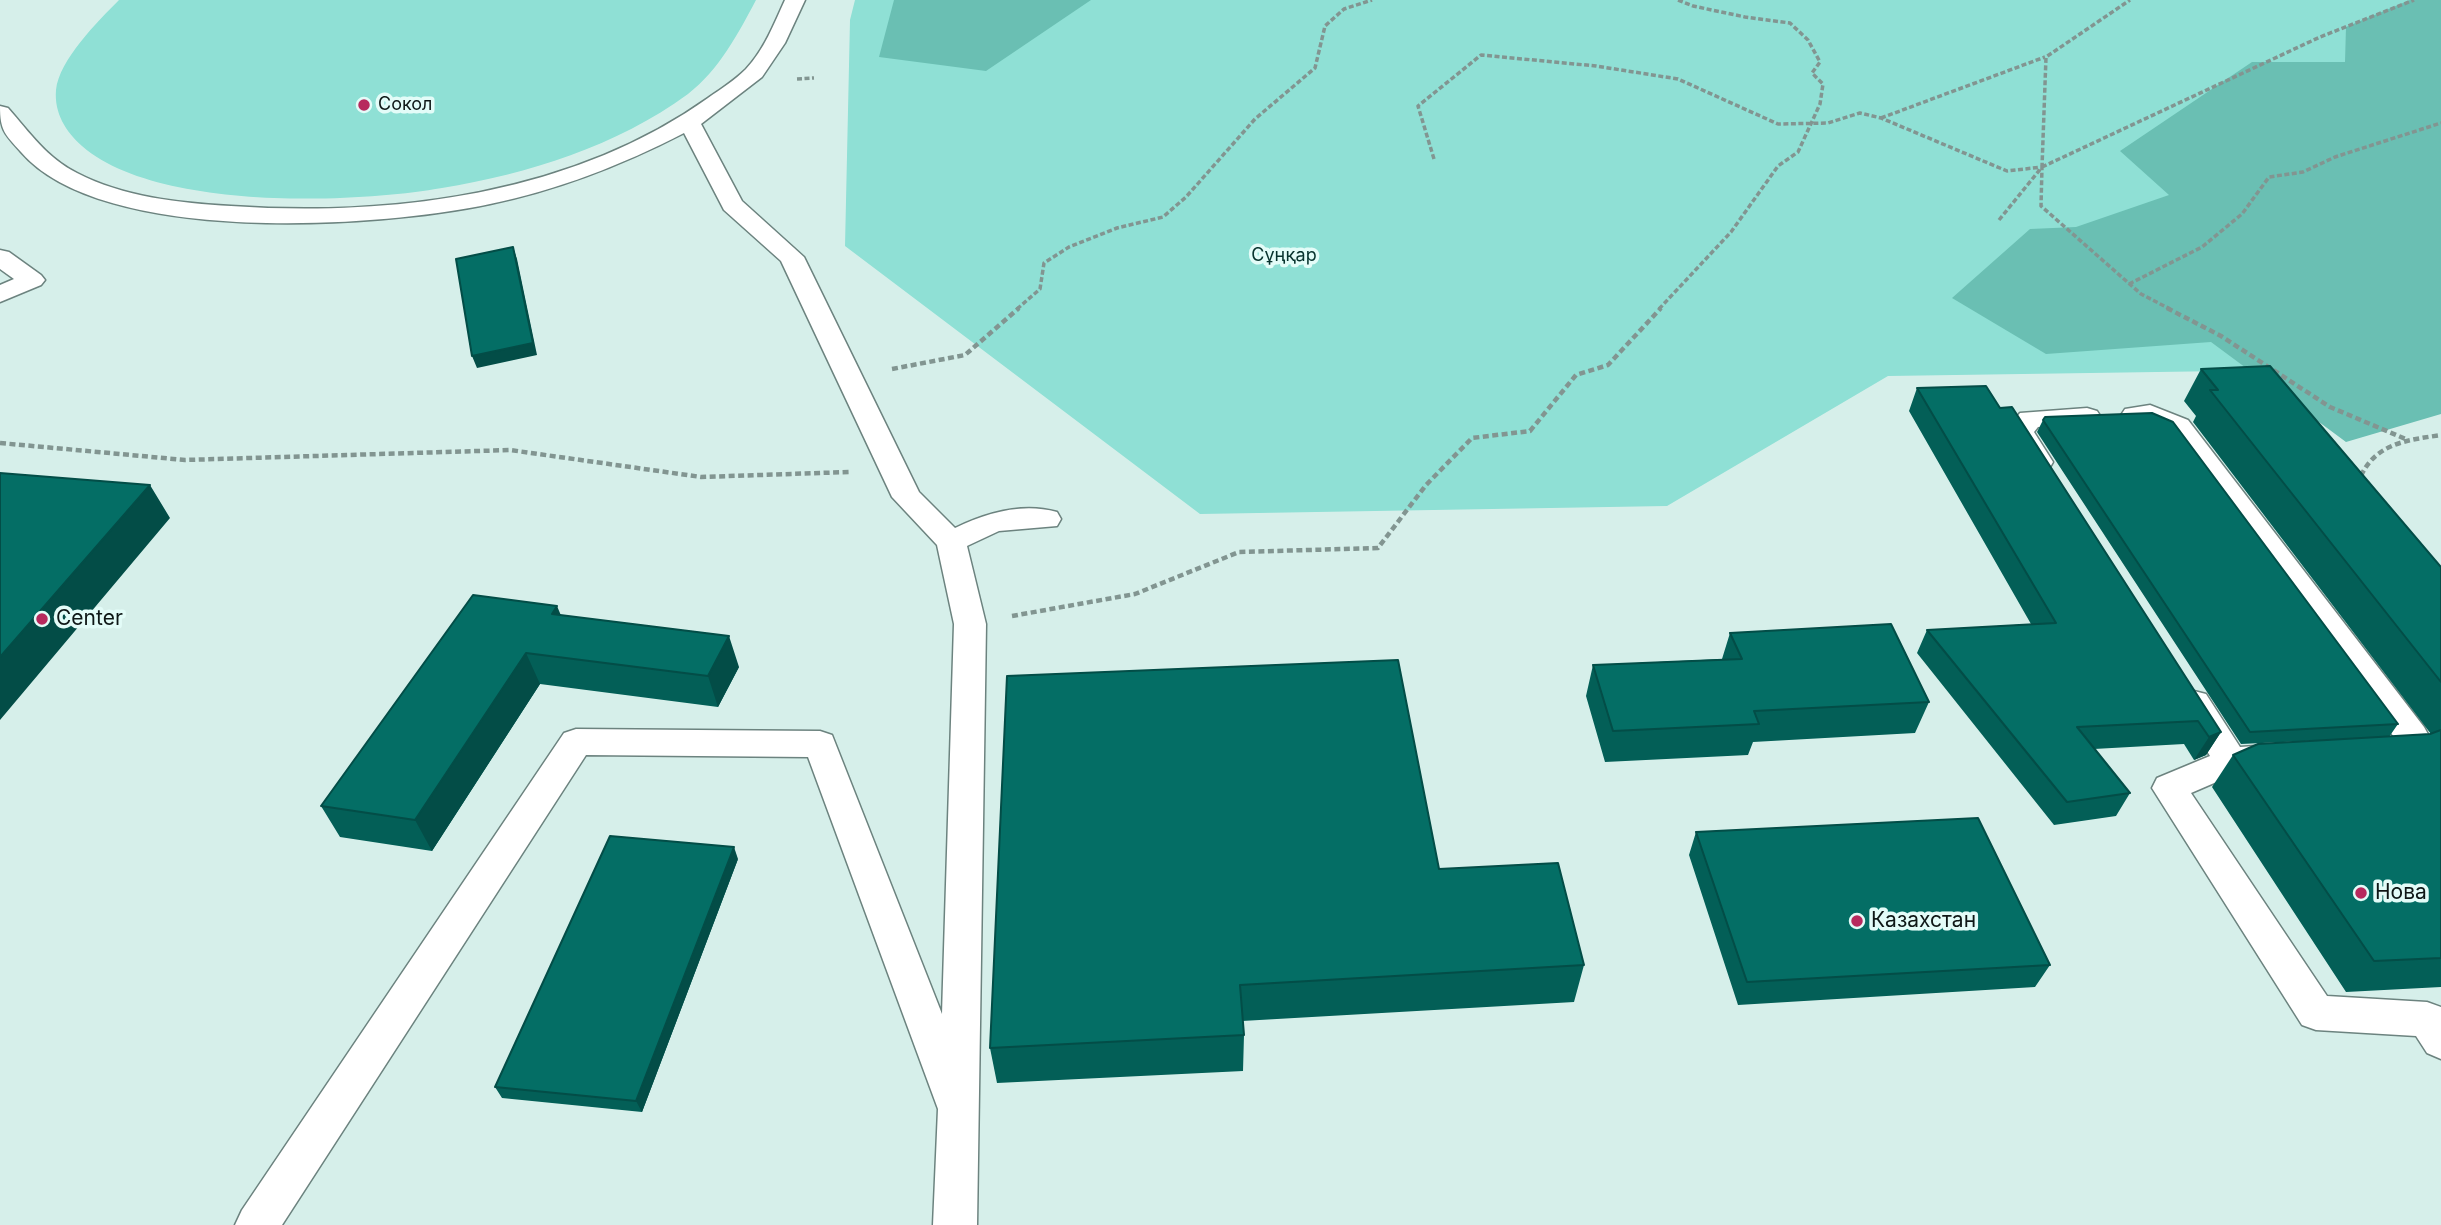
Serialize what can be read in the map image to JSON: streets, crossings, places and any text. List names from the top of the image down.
{
  "parks": ["Сұңқар"],
  "places": [
    "Сокол",
    "Center",
    "Нова",
    "Казахстан"
  ]
}
